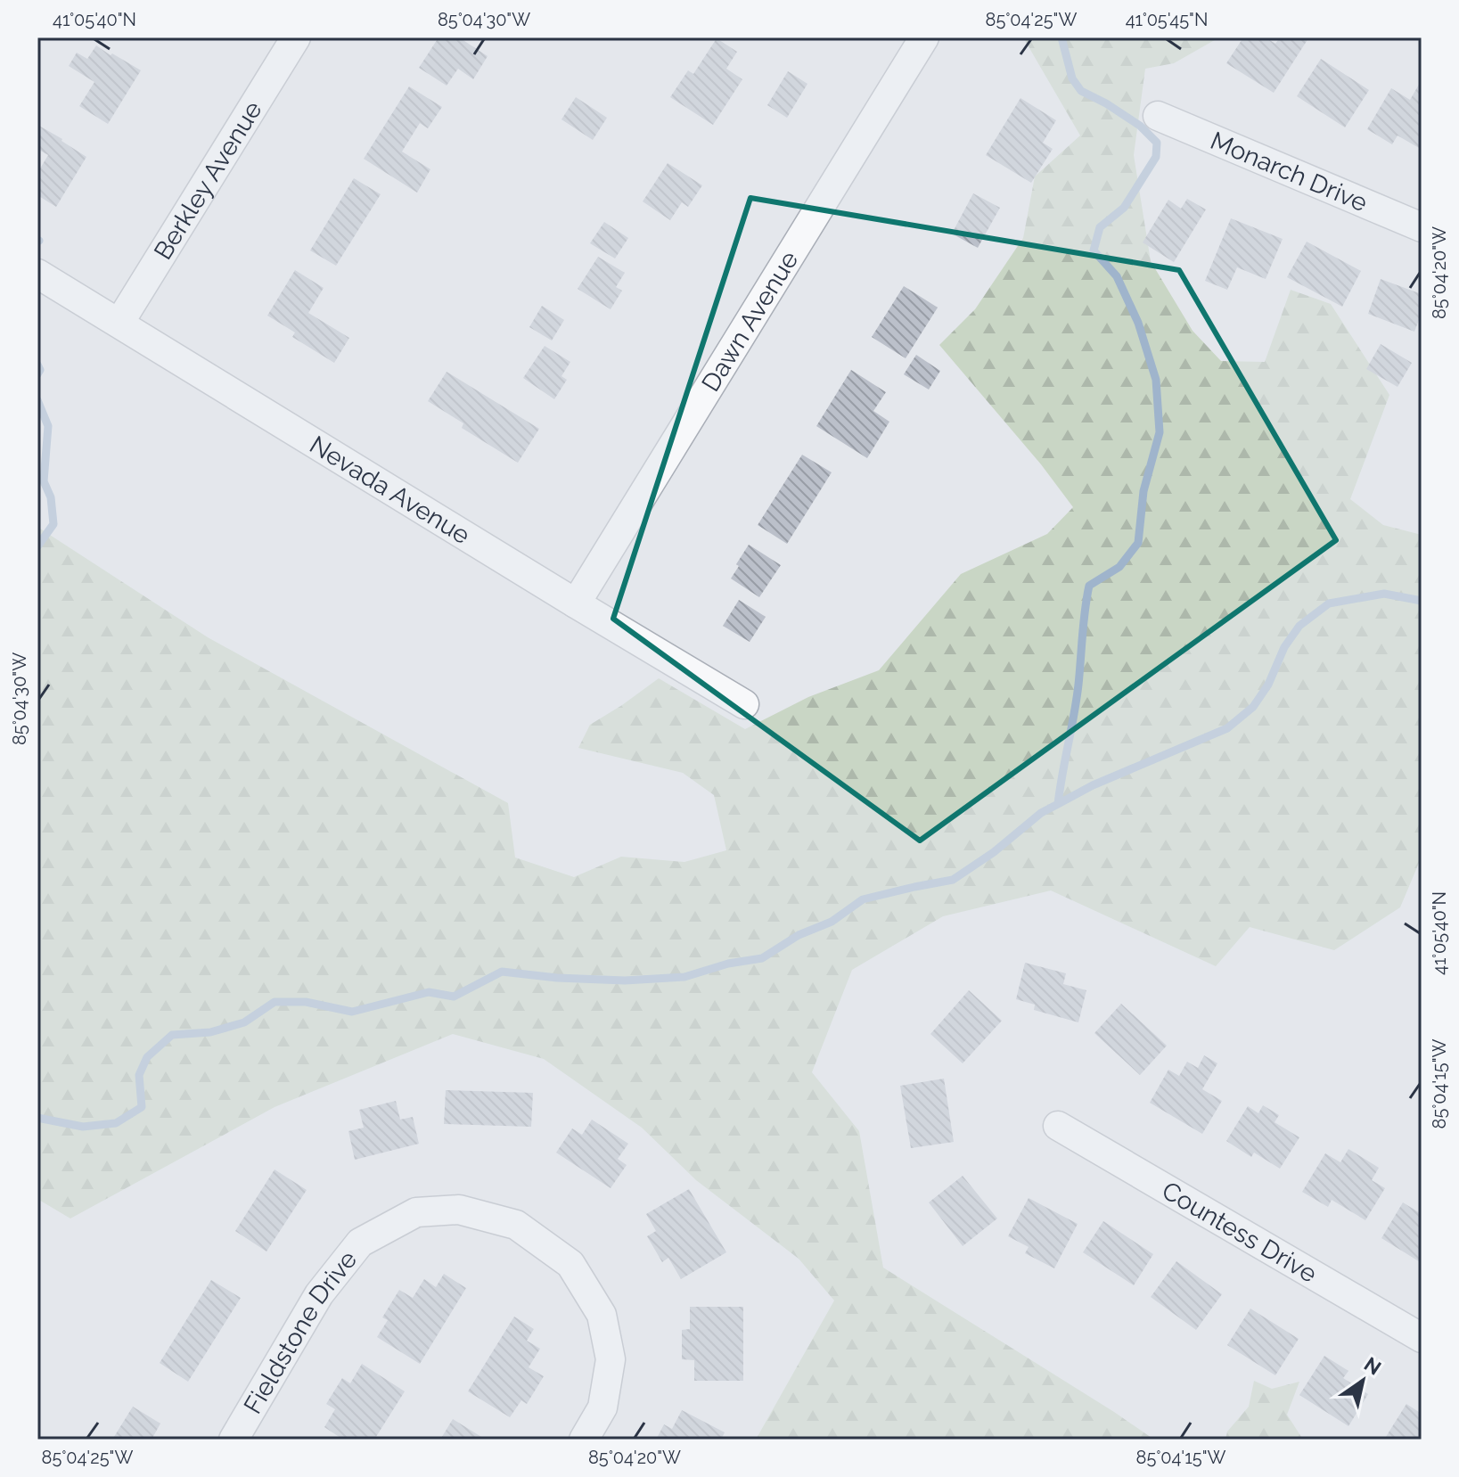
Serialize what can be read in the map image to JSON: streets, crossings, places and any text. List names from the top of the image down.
{
  "streets": {
    "street": [
      "Monarch Drive",
      "Berkley Avenue",
      "Dawn Avenue",
      "Nevada Avenue",
      "Countess Drive",
      "Fieldstone Drive"
    ]
  },
  "crossings": [
    ["Berkley Avenue", "Nevada Avenue"],
    ["Dawn Avenue", "Nevada Avenue"]
  ],
  "north": "top right",
  "coordinates": [
    "41°05'40\"N",
    "85°04'30\"W",
    "85°04'25\"W",
    "41°05'45\"N",
    "85°04'20\"W",
    "85°04'15\"W"
  ]
}
